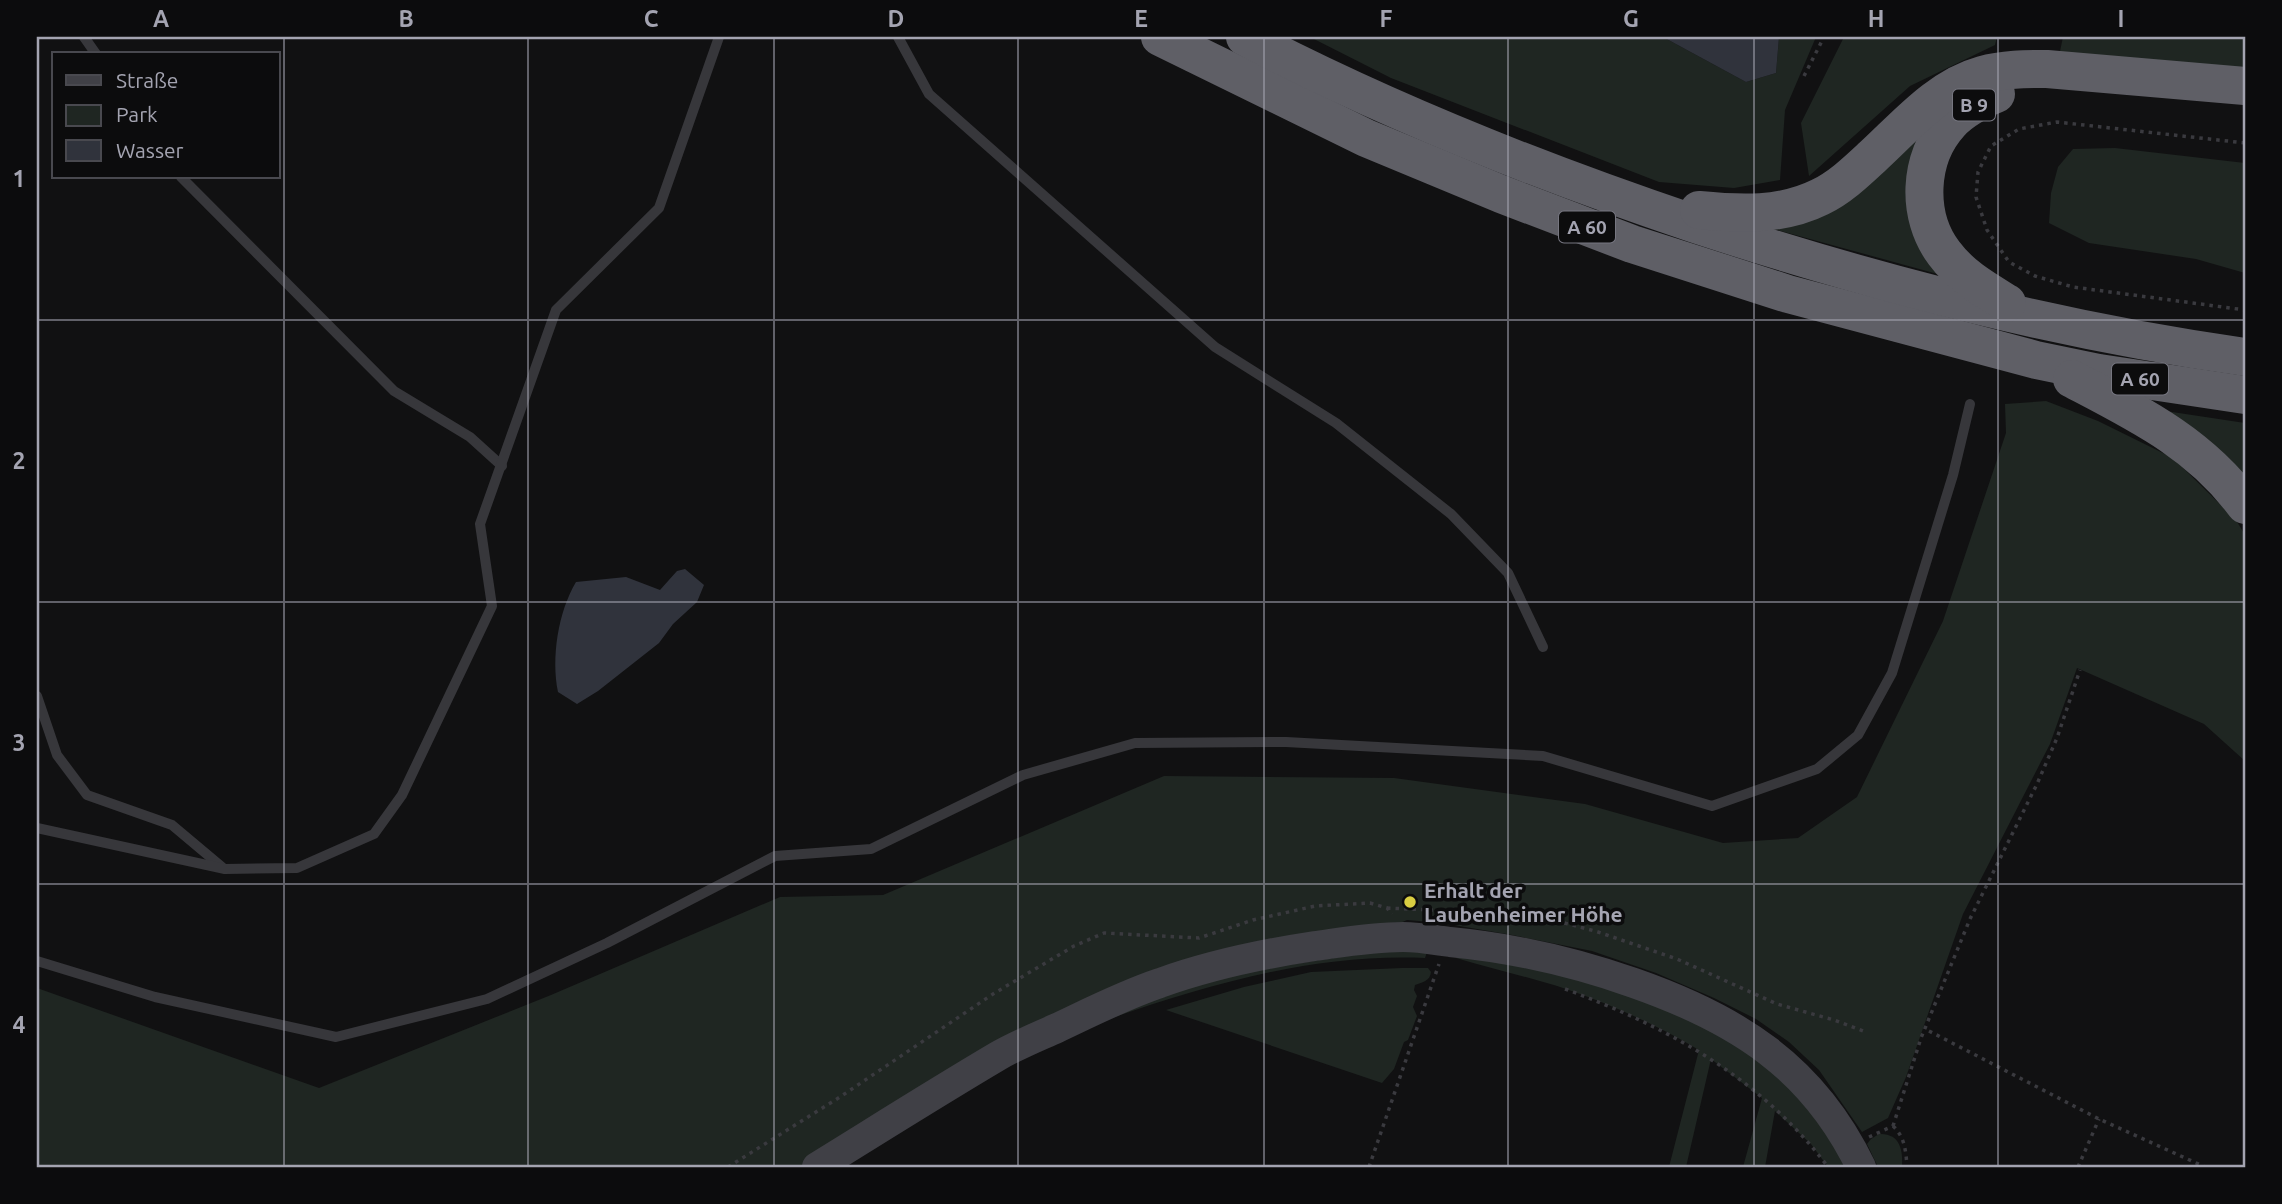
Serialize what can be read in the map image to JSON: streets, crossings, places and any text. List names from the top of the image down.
{
  "streets": {
    "highway": ["B 9", "A 60"]
  },
  "crossings": [
    ["B 9", "A 60"]
  ],
  "places": ["Erhalt der Laubenheimer Höhe"],
  "legend": ["Straße", "Park", "Wasser"],
  "grid": {
    "columns": [
      "A",
      "B",
      "C",
      "D",
      "E",
      "F",
      "G",
      "H",
      "I"
    ],
    "rows": [
      "1",
      "2",
      "3",
      "4"
    ]
  }
}
